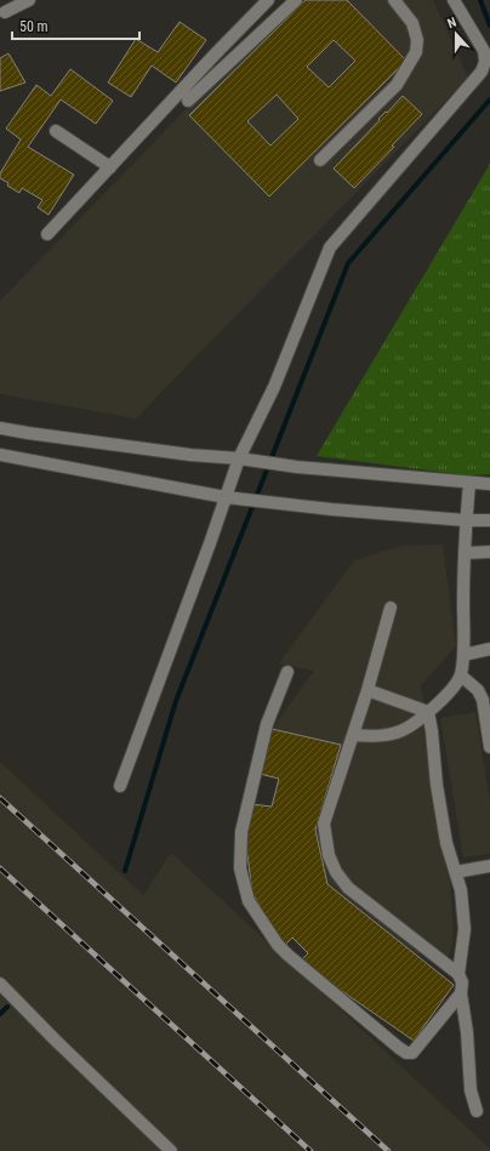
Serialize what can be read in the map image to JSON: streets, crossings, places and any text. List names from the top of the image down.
{
  "scale_bar": "50 m",
  "north": "top"
}
